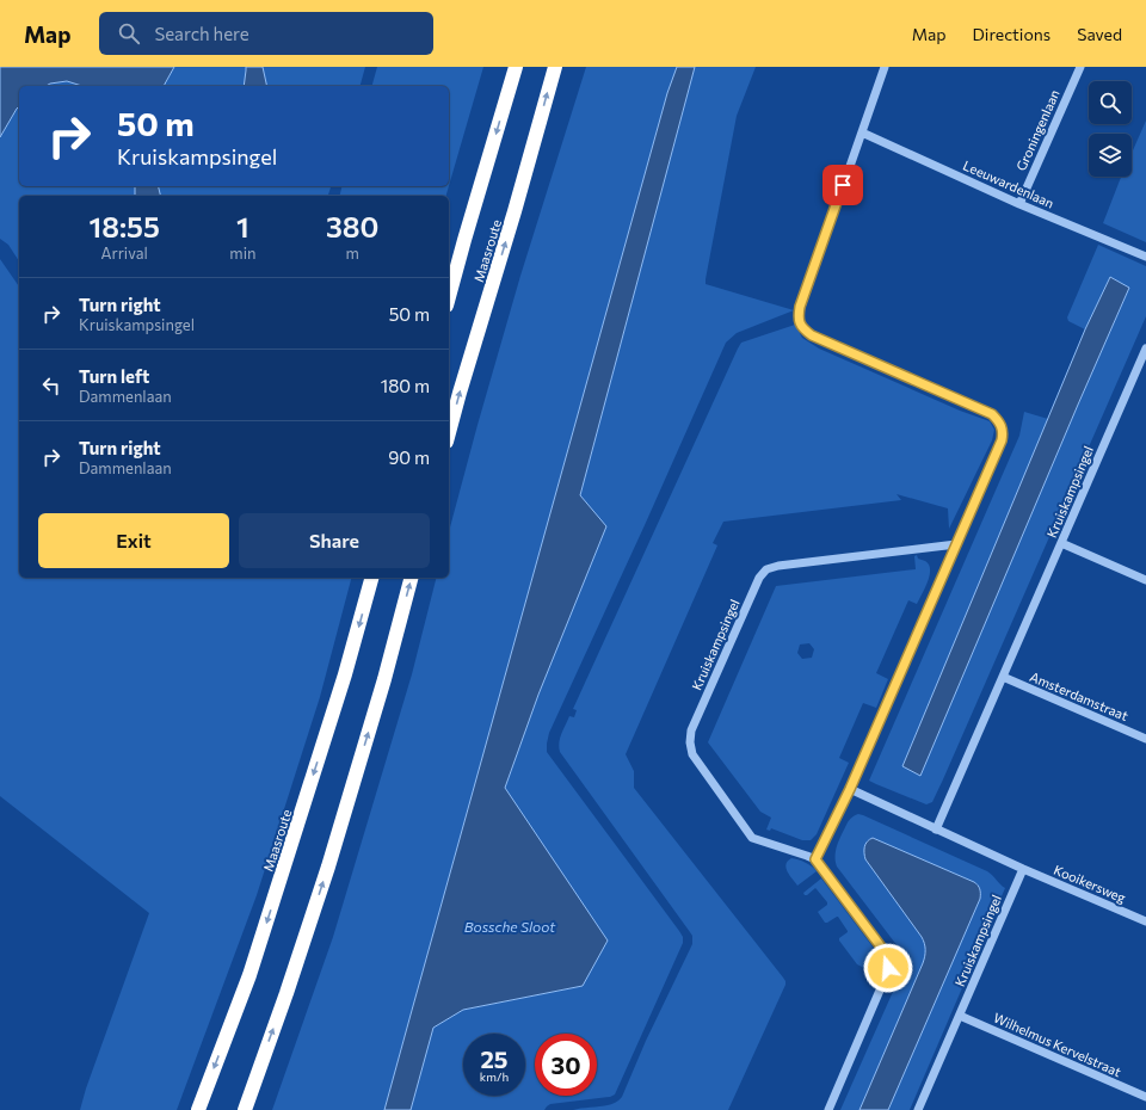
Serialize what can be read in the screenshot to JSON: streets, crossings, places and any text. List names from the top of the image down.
{
  "streets": {
    "highway": ["Maasroute"],
    "street": [
      "Groningenlaan",
      "Leeuwardenlaan",
      "Kruiskampsingel",
      "Amsterdamstraat",
      "Kooikersweg",
      "Wilhelmus Kervelstraat"
    ]
  },
  "crossings": [
    ["Groningenlaan", "Leeuwardenlaan"],
    ["Kruiskampsingel", "Amsterdamstraat"],
    ["Kruiskampsingel", "Kooikersweg"],
    ["Kruiskampsingel", "Wilhelmus Kervelstraat"]
  ],
  "water": ["Bossche Sloot"],
  "page": {
    "header": "Map",
    "search": "Search here",
    "nav": ["Map", "Directions", "Saved"],
    "turn": ["50 m", "Kruiskampsingel"],
    "eta": [
      "18:55",
      "Arrival",
      "1",
      "min",
      "380",
      "m"
    ],
    "list": [
      {
        "name": "Turn right",
        "note": "Kruiskampsingel",
        "value": "50 m"
      },
      {
        "name": "Turn left",
        "note": "Dammenlaan",
        "value": "180 m"
      },
      {
        "name": "Turn right",
        "note": "Dammenlaan",
        "value": "90 m"
      }
    ],
    "buttons": ["Exit", "Share"],
    "speed": "25 km/h",
    "limit": "30"
  }
}
